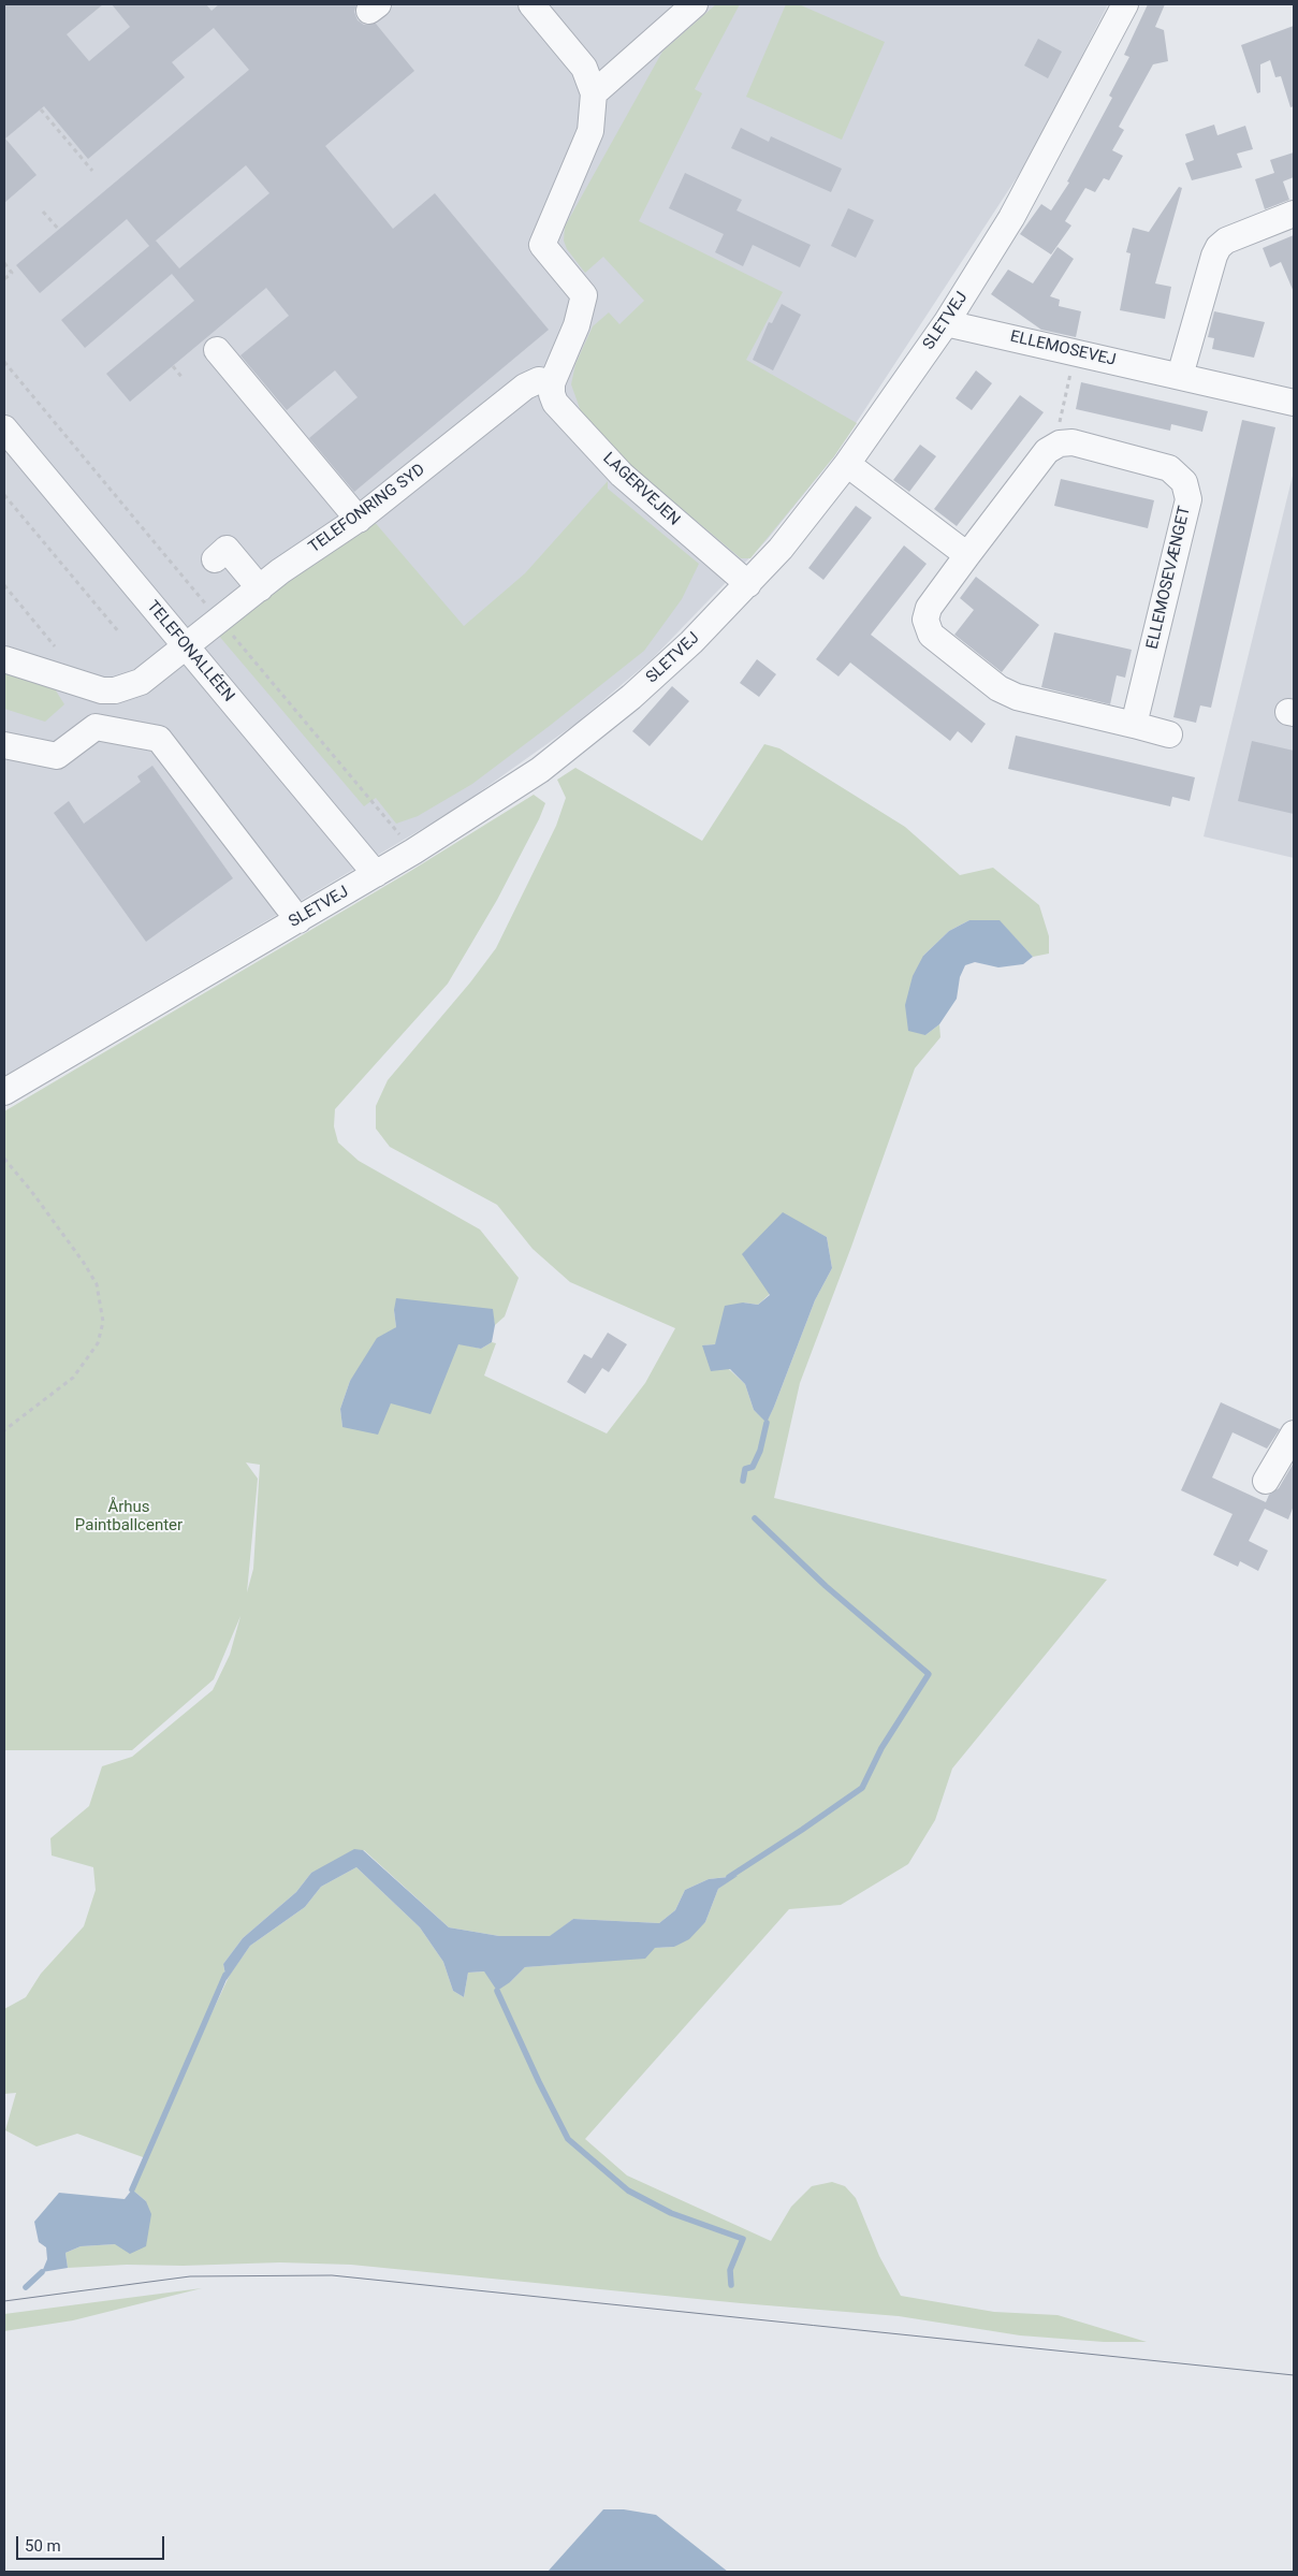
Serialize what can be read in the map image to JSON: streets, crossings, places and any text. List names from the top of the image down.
{
  "streets": {
    "street": [
      "SLETVEJ",
      "ELLEMOSEVEJ",
      "LAGERVEJEN",
      "TELEFONRING SYD",
      "ELLEMOSEVÆNGET",
      "TELEFONALLÉEN"
    ]
  },
  "crossings": [
    ["SLETVEJ", "ELLEMOSEVEJ"],
    ["SLETVEJ", "LAGERVEJEN"],
    ["SLETVEJ", "TELEFONALLÉEN"],
    ["LAGERVEJEN", "TELEFONRING SYD"],
    ["TELEFONRING SYD", "TELEFONALLÉEN"]
  ],
  "parks": ["Århus Paintballcenter"],
  "scale_bar": "50 m"
}
